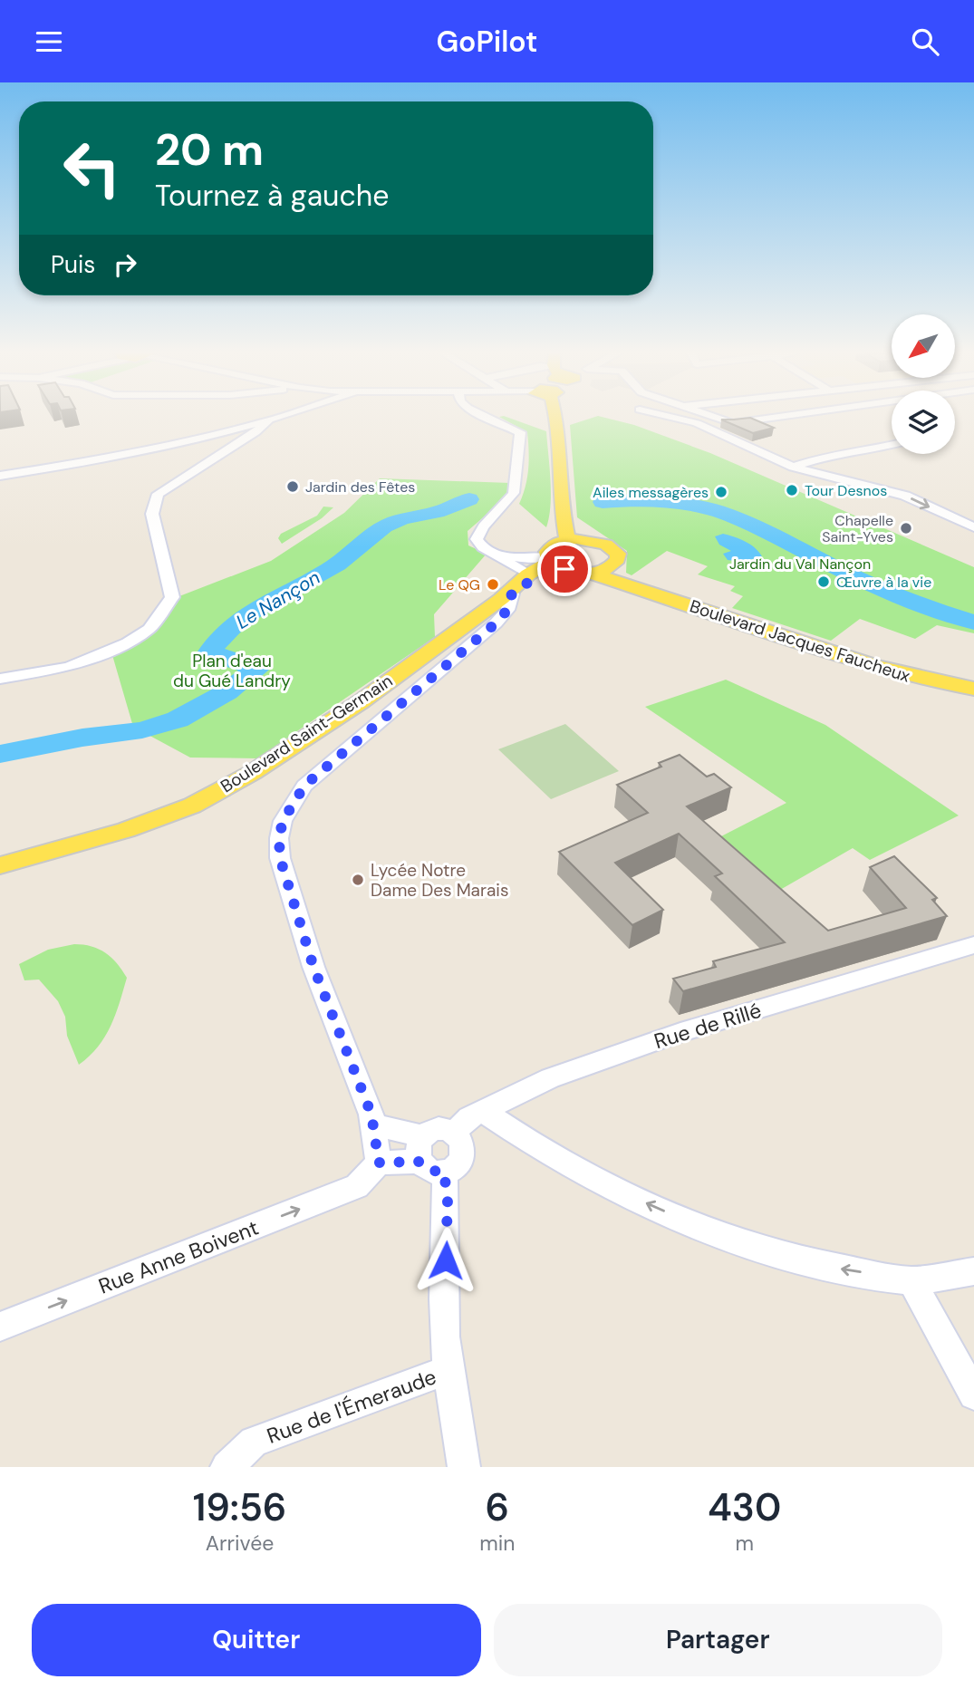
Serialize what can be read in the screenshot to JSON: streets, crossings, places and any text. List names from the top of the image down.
{
  "streets": {
    "main road": ["Boulevard Jacques Faucheux", "Boulevard Saint-Germain"],
    "street": ["Rue de Rillé", "Rue Anne Boivent", "Rue de l'Émeraude"]
  },
  "one_way": ["Rue Anne Boivent"],
  "water": ["Le Nançon"],
  "parks": ["Jardin du Val Nançon", "Plan d'eau du Gué Landry"],
  "places": [
    "Jardin des Fêtes",
    "Tour Desnos",
    "Ailes messagères",
    "Chapelle Saint-Yves",
    "Œuvre à la vie",
    "Le QG",
    "Lycée Notre Dame Des Marais"
  ],
  "north": "bottom left",
  "page": {
    "header": "GoPilot",
    "turn": ["20 m", "Tournez à gauche"],
    "then": "Puis",
    "eta": [
      "19:56",
      "Arrivée",
      "6",
      "min",
      "430",
      "m"
    ],
    "buttons": ["Quitter", "Partager"]
  }
}
